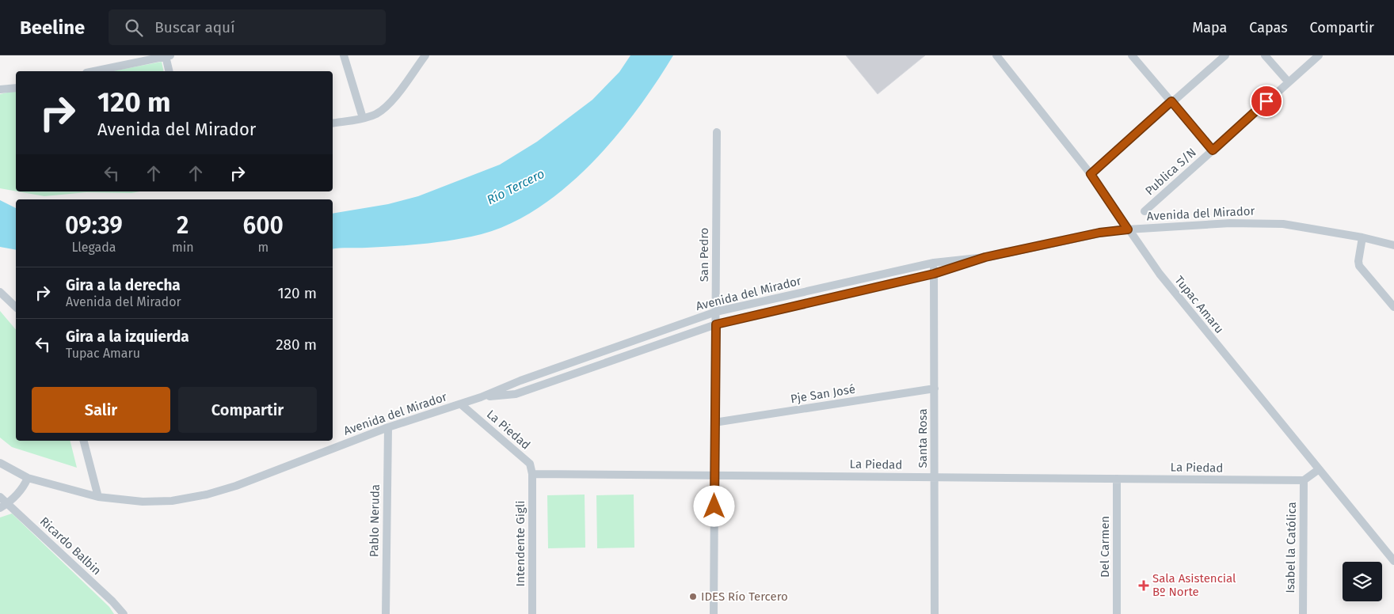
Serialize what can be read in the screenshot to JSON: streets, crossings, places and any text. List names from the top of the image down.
{
  "streets": {
    "street": [
      "Publica S/N",
      "Avenida del Mirador",
      "San Pedro",
      "Tupac Amaru",
      "Pje San José",
      "La Piedad",
      "Santa Rosa",
      "Pablo Neruda",
      "Intendente Gigli",
      "Ricardo Balbin",
      "Del Carmen",
      "Isabel la Católica"
    ]
  },
  "crossings": [
    ["Avenida del Mirador", "San Pedro"],
    ["Avenida del Mirador", "Tupac Amaru"],
    ["Avenida del Mirador", "La Piedad"],
    ["Avenida del Mirador", "Santa Rosa"],
    ["Avenida del Mirador", "Pablo Neruda"],
    ["San Pedro", "Pje San José"],
    ["San Pedro", "La Piedad"],
    ["Pje San José", "Santa Rosa"],
    ["La Piedad", "Santa Rosa"],
    ["La Piedad", "Intendente Gigli"],
    ["La Piedad", "Del Carmen"],
    ["La Piedad", "Isabel la Católica"]
  ],
  "water": ["Río Tercero"],
  "places": {
    "health": ["Sala Asistencial Bº Norte"],
    "other": ["IDES Río Tercero"]
  },
  "page": {
    "header": "Beeline",
    "search": "Buscar aquí",
    "nav": ["Mapa", "Capas", "Compartir"],
    "turn": ["120 m", "Avenida del Mirador"],
    "eta": [
      "09:39",
      "Llegada",
      "2",
      "min",
      "600",
      "m"
    ],
    "list": [
      {
        "name": "Gira a la derecha",
        "note": "Avenida del Mirador",
        "value": "120 m"
      },
      {
        "name": "Gira a la izquierda",
        "note": "Tupac Amaru",
        "value": "280 m"
      }
    ],
    "buttons": ["Salir", "Compartir"]
  }
}
